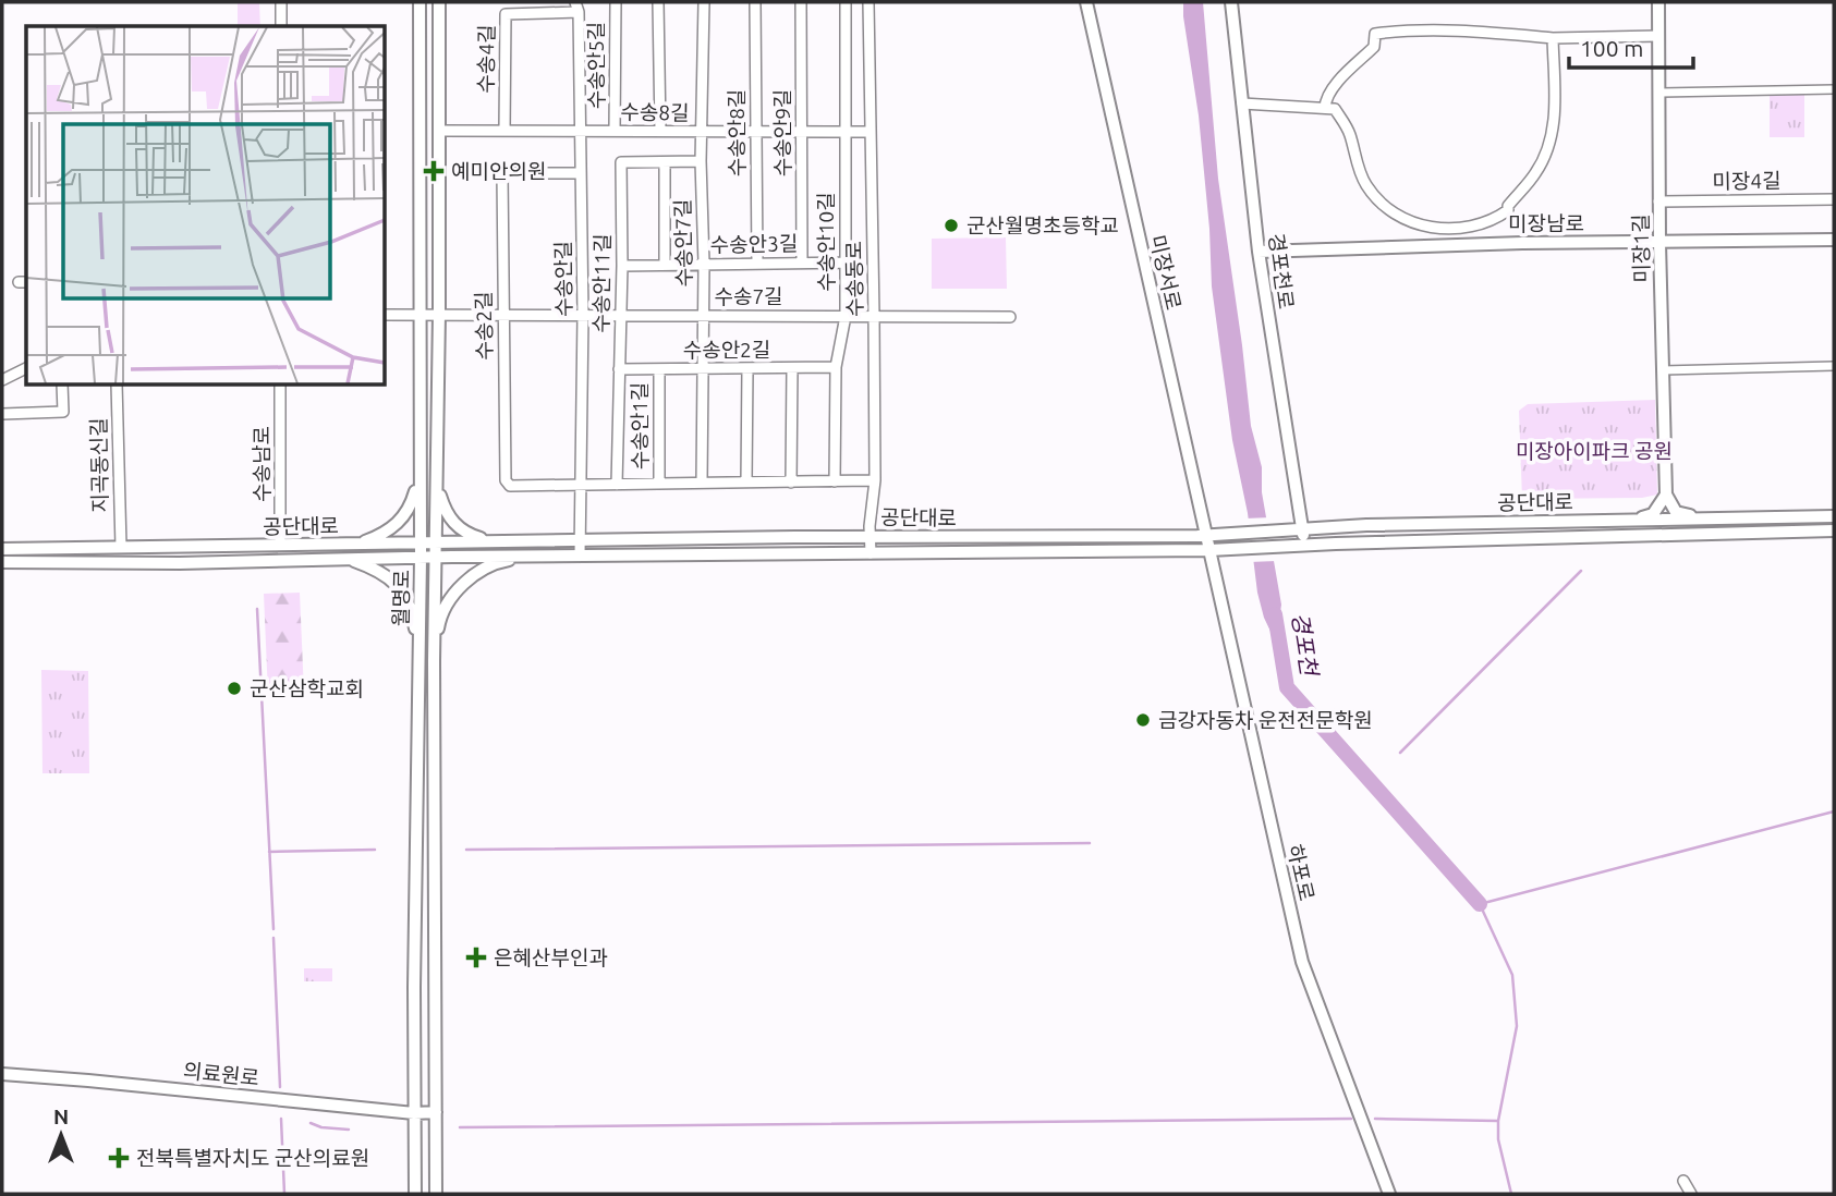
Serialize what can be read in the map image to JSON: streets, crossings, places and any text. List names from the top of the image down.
{
  "streets": {
    "street": [
      "수송4길",
      "수송안5길",
      "수송8길",
      "수송안8길",
      "수송안9길",
      "미장4길",
      "미장남로",
      "수송안10길",
      "수송안7길",
      "수송안3길",
      "미장1길",
      "경포천로",
      "미장서로",
      "수송안길",
      "수송동로",
      "수송안11길",
      "수송7길",
      "수송2길",
      "수송안2길",
      "수송안1길",
      "수송남로",
      "지곡동신길",
      "공단대로",
      "월명로",
      "하포로",
      "의료원로"
    ]
  },
  "crossings": [
    ["수송4길", "수송8길"],
    ["수송4길", "수송안길"],
    ["수송안5길", "수송8길"],
    ["수송8길", "수송안8길"],
    ["수송8길", "수송안9길"],
    ["수송8길", "수송안10길"],
    ["수송8길", "수송안7길"],
    ["수송8길", "수송안길"],
    ["수송8길", "수송동로"],
    ["수송안8길", "수송안3길"],
    ["수송안9길", "수송안3길"],
    ["미장4길", "미장1길"],
    ["미장남로", "미장1길"],
    ["미장남로", "경포천로"],
    ["수송안10길", "수송안3길"],
    ["수송안10길", "수송7길"],
    ["수송안10길", "수송안2길"],
    ["수송안10길", "수송안1길"],
    ["수송안7길", "수송안3길"],
    ["수송안7길", "수송안11길"],
    ["수송안7길", "수송7길"],
    ["수송안7길", "수송안2길"],
    ["수송안7길", "수송안1길"],
    ["수송안3길", "수송안11길"],
    ["경포천로", "공단대로"],
    ["미장서로", "공단대로"],
    ["미장서로", "하포로"],
    ["수송안길", "수송7길"],
    ["수송안길", "수송2길"],
    ["수송안길", "수송안1길"],
    ["수송안길", "공단대로"],
    ["수송동로", "수송7길"],
    ["수송동로", "수송안1길"],
    ["수송동로", "공단대로"],
    ["수송안11길", "수송7길"],
    ["수송안11길", "수송안2길"],
    ["수송안11길", "수송안1길"],
    ["수송7길", "수송2길"],
    ["수송7길", "월명로"],
    ["수송2길", "수송안1길"],
    ["수송안2길", "수송안1길"],
    ["수송남로", "공단대로"],
    ["지곡동신길", "공단대로"],
    ["공단대로", "월명로"],
    ["공단대로", "하포로"],
    ["월명로", "의료원로"]
  ],
  "water": ["경포천"],
  "parks": ["미장아이파크 공원"],
  "places": {
    "health": ["예미안의원", "은혜산부인과", "전북특별자치도 군산의료원"],
    "other": ["군산월명초등학교", "군산삼학교회", "금강자동차 운전전문학원"]
  },
  "scale_bar": "100 m",
  "north": "top"
}
